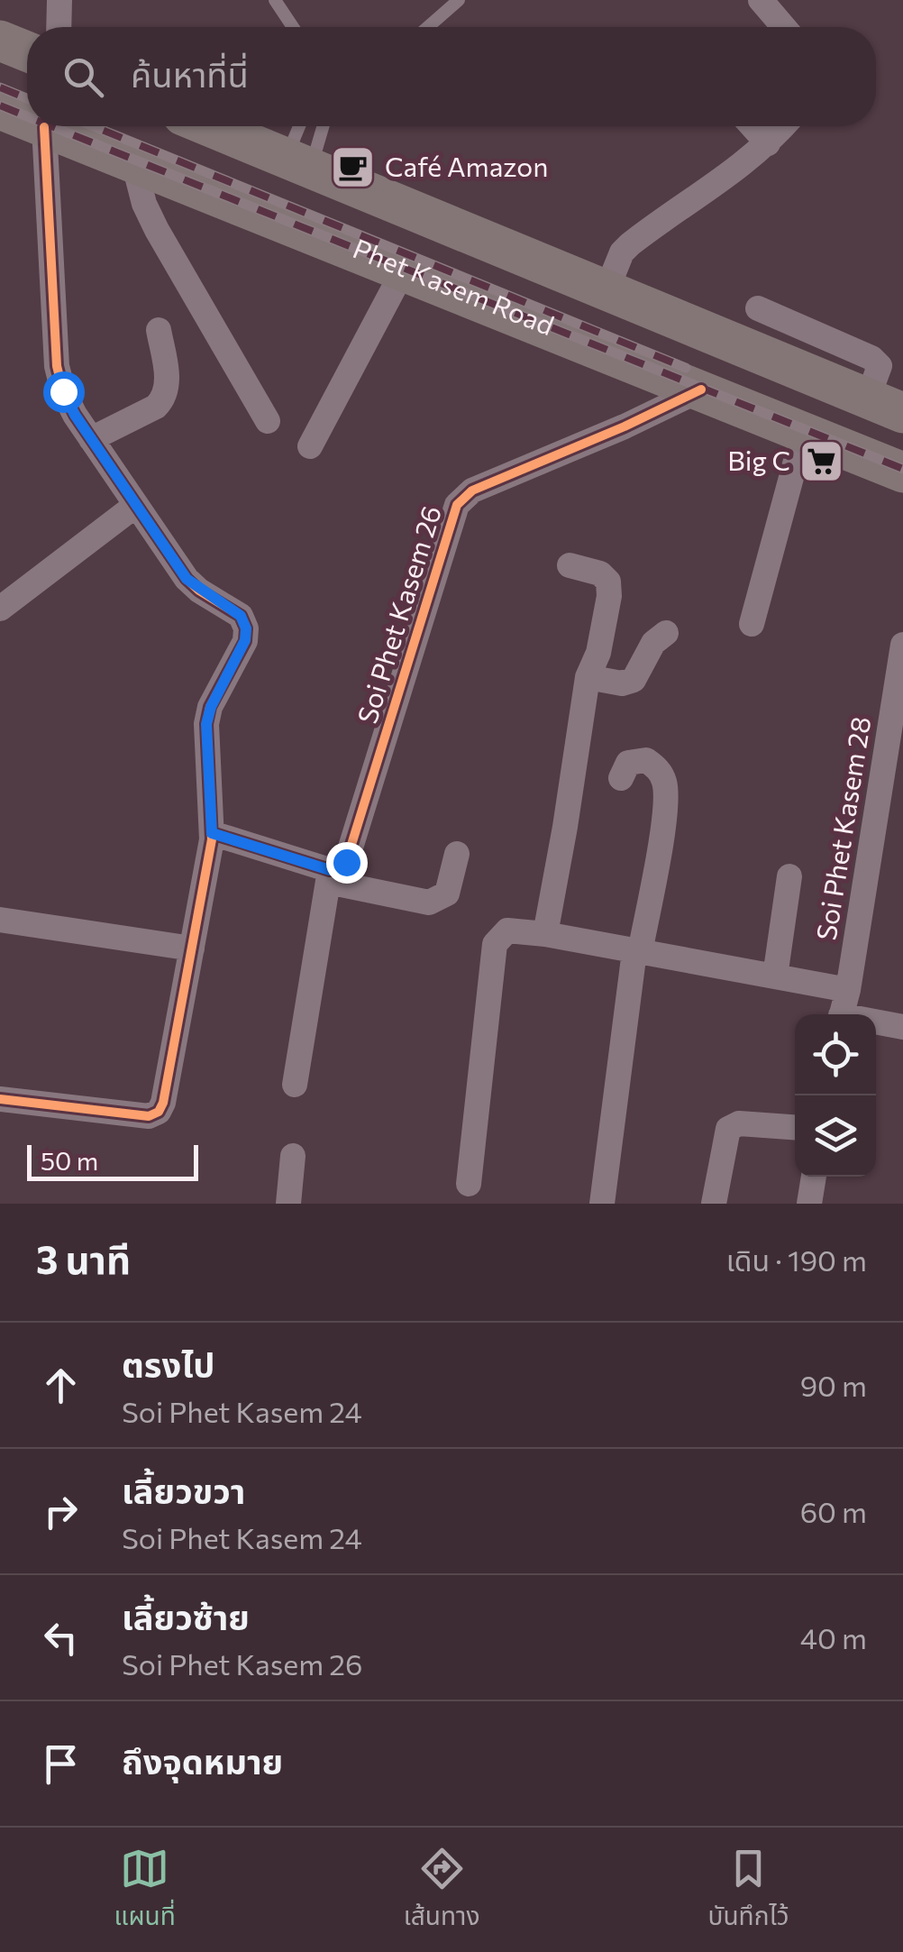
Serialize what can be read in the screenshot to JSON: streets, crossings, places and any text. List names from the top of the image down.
{
  "streets": {
    "main road": ["Phet Kasem Road"],
    "street": ["Soi Phet Kasem 26", "Soi Phet Kasem 28"]
  },
  "crossings": [
    ["Phet Kasem Road", "Soi Phet Kasem 26"]
  ],
  "places": {
    "cafe": ["Café Amazon"],
    "supermarket": ["Big C"]
  },
  "scale_bar": "50 m",
  "page": {
    "search": "ค้นหาที่นี่",
    "scale": "50 m",
    "heading": ["3 นาที", "เดิน · 190 m"],
    "list": [
      ["ตรงไป", "Soi Phet Kasem 24", "90 m"],
      ["เลี้ยวขวา", "Soi Phet Kasem 24", "60 m"],
      ["เลี้ยวซ้าย", "Soi Phet Kasem 26", "40 m"],
      "ถึงจุดหมาย"
    ],
    "nav": ["แผนที่", "เส้นทาง", "บันทึกไว้"]
  }
}
